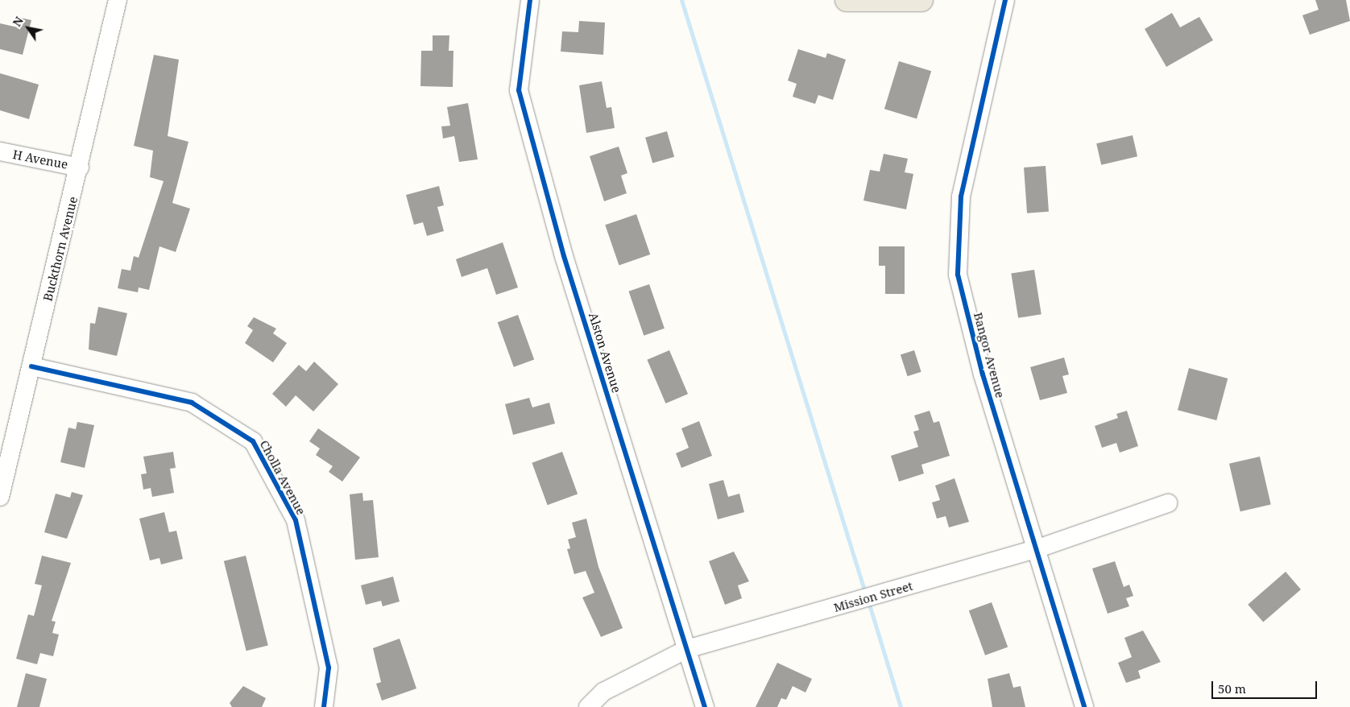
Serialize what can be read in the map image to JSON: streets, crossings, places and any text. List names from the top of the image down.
{
  "streets": {
    "street": [
      "H Avenue",
      "Buckthorn Avenue",
      "Alston Avenue",
      "Bangor Avenue",
      "Cholla Avenue",
      "Mission Street"
    ]
  },
  "crossings": [
    ["H Avenue", "Buckthorn Avenue"],
    ["Buckthorn Avenue", "Cholla Avenue"],
    ["Alston Avenue", "Mission Street"],
    ["Bangor Avenue", "Mission Street"]
  ],
  "scale_bar": "50 m",
  "north": "top left"
}
